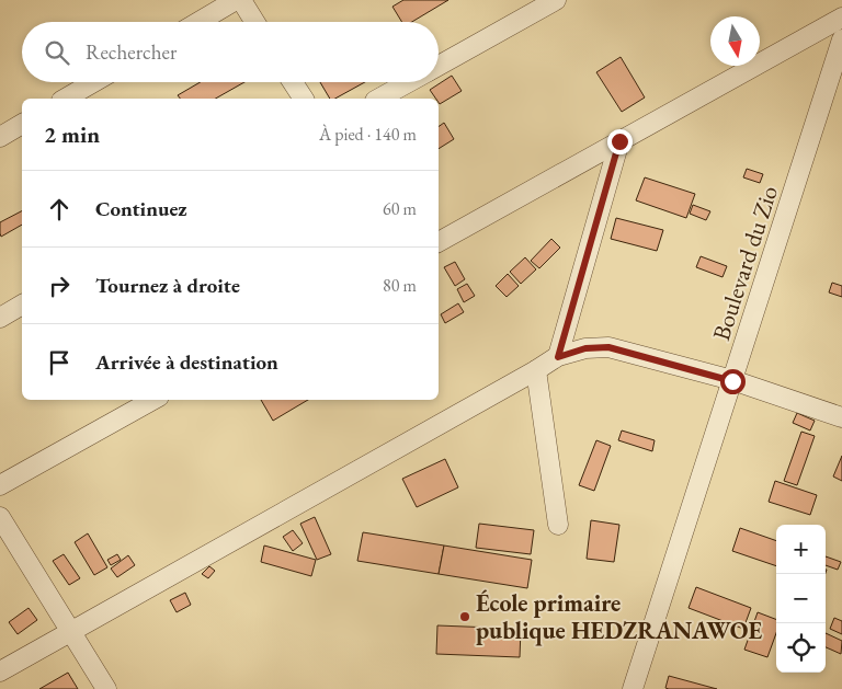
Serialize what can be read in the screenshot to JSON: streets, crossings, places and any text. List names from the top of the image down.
{
  "streets": {
    "street": ["Boulevard du Zio"]
  },
  "places": ["École primaire publique HEDZRANAWOE"],
  "north": "bottom",
  "page": {
    "search": "Rechercher",
    "heading": ["2 min", "À pied · 140 m"],
    "list": [
      ["Continuez", "60 m"],
      ["Tournez à droite", "80 m"],
      "Arrivée à destination"
    ],
    "map_buttons": ["+", "−"]
  }
}
